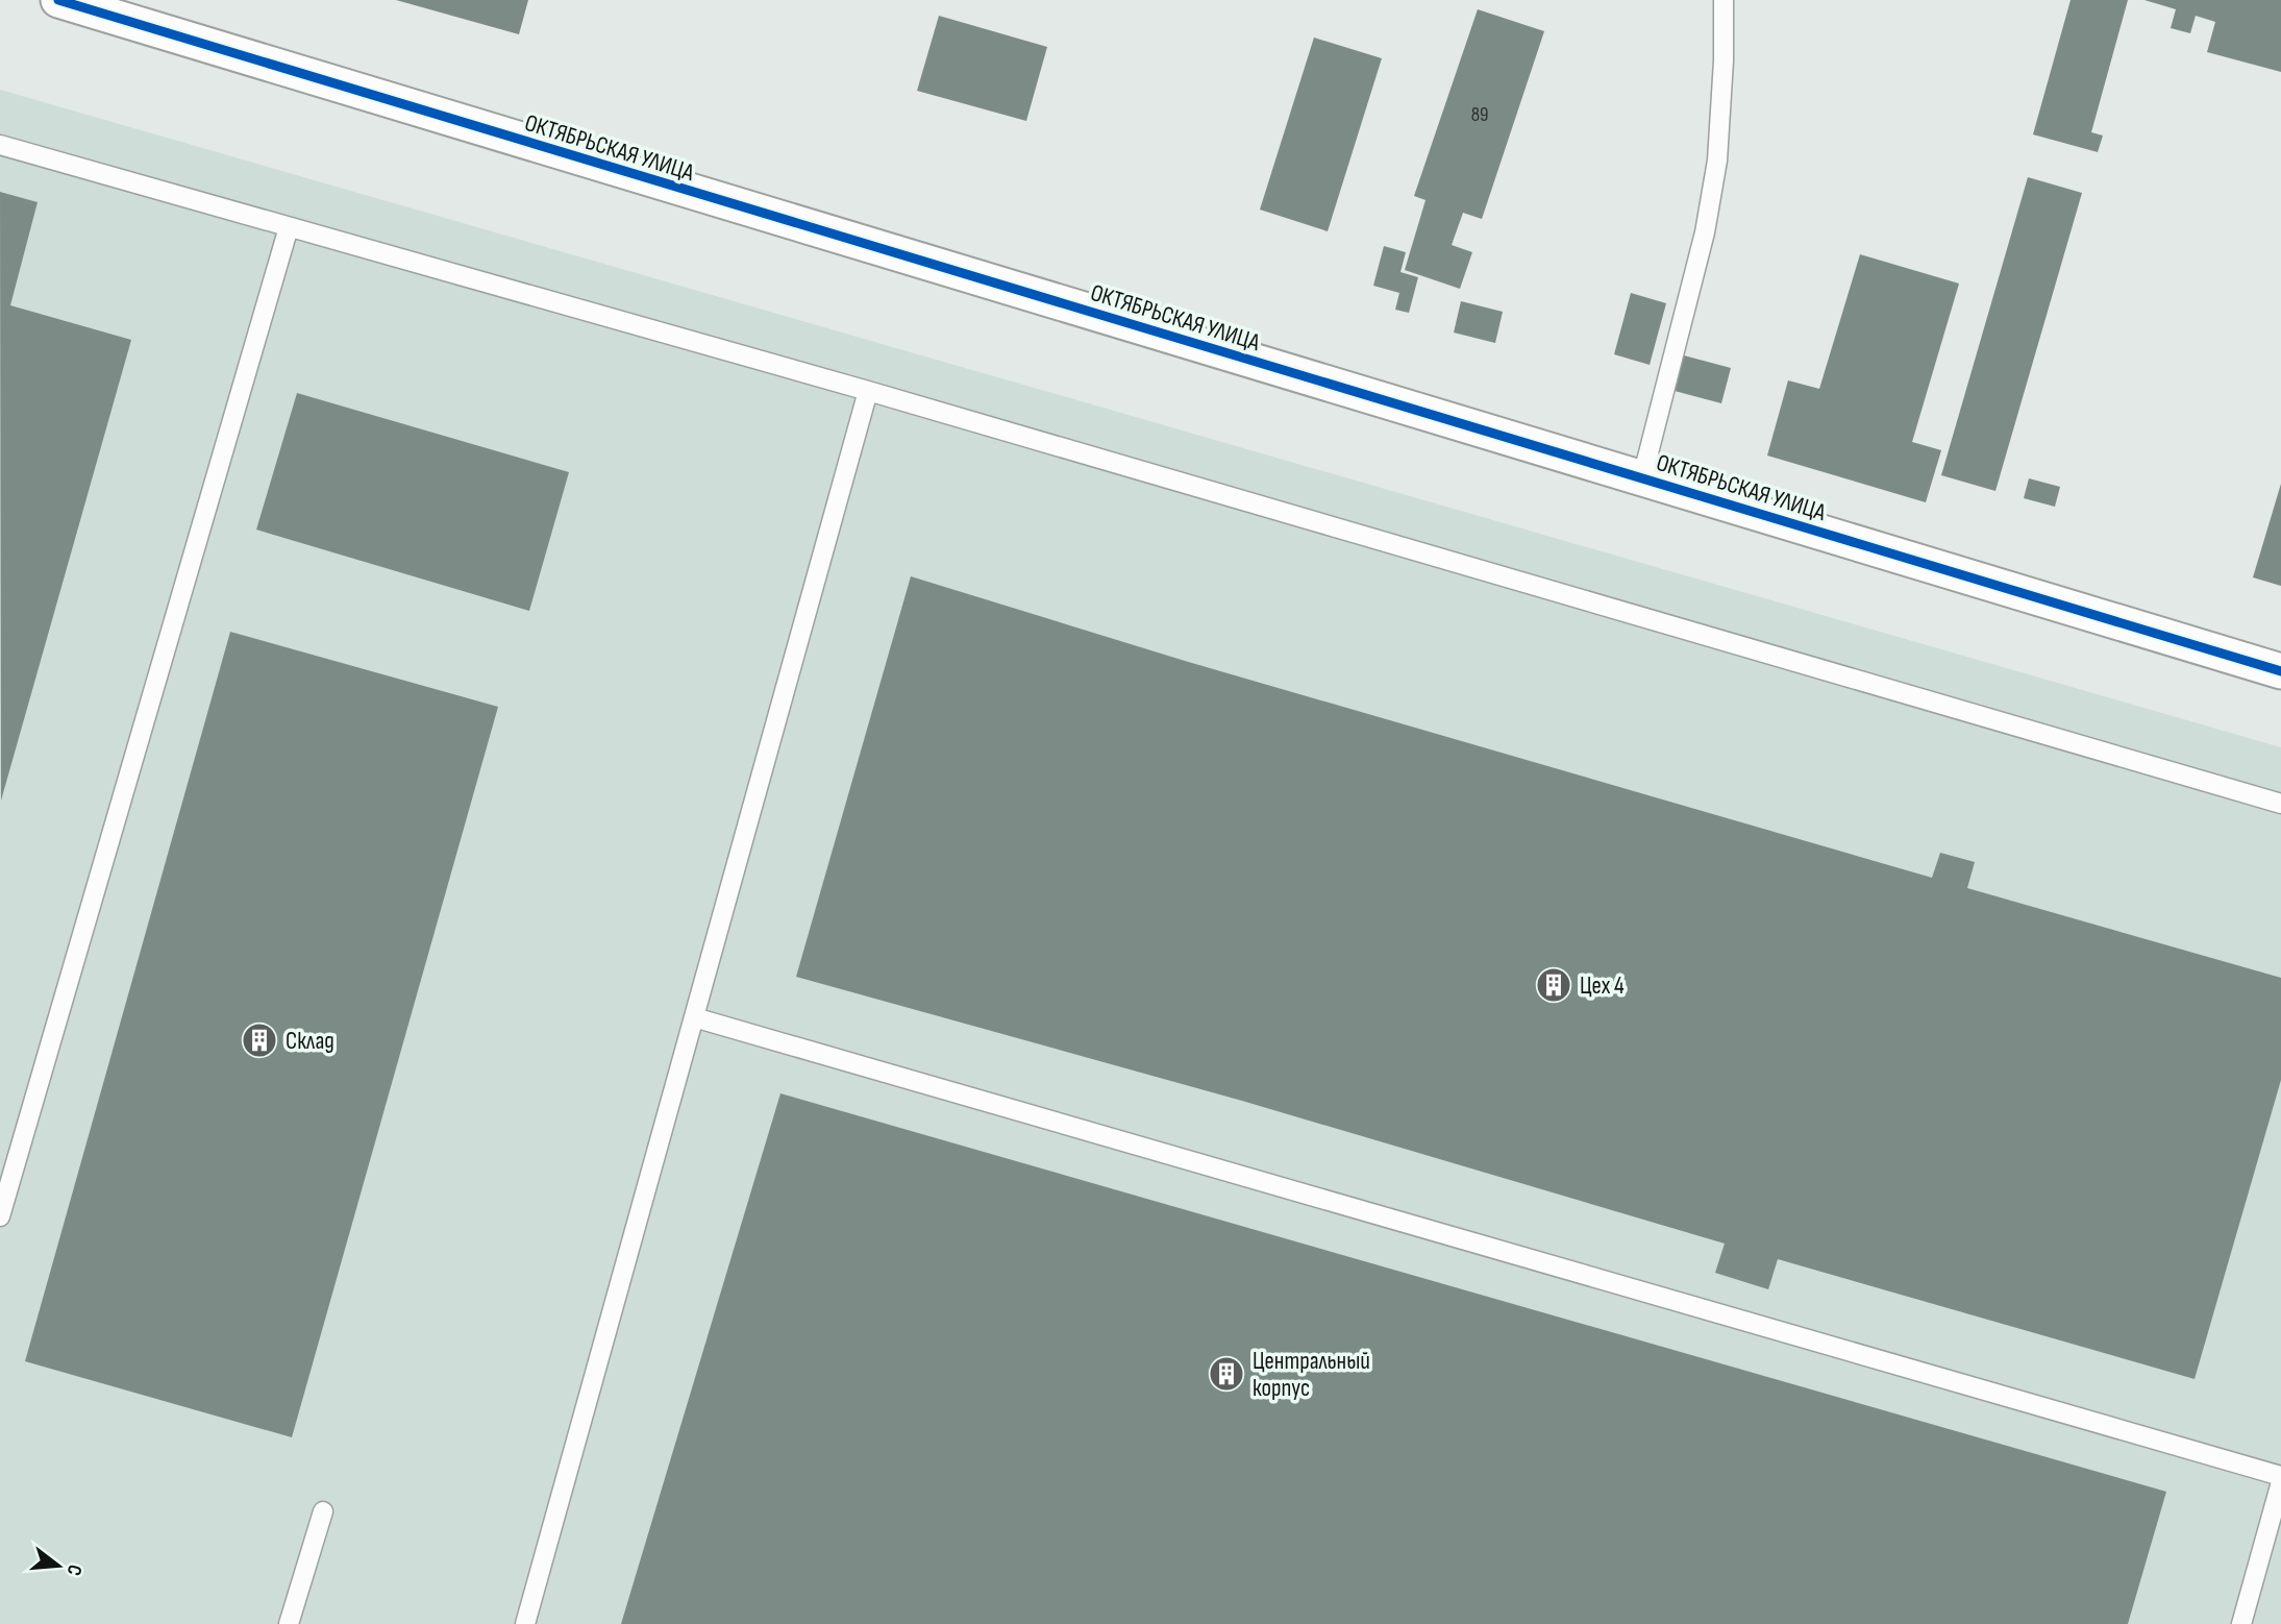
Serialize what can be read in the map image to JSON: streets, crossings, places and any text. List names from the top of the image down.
{
  "streets": {
    "street": ["ОКТЯБРЬСКАЯ УЛИЦА"]
  },
  "places": {
    "building": ["Цех 4", "Склад", "Центральный корпус"]
  },
  "house_numbers": ["89"],
  "north": "right"
}
